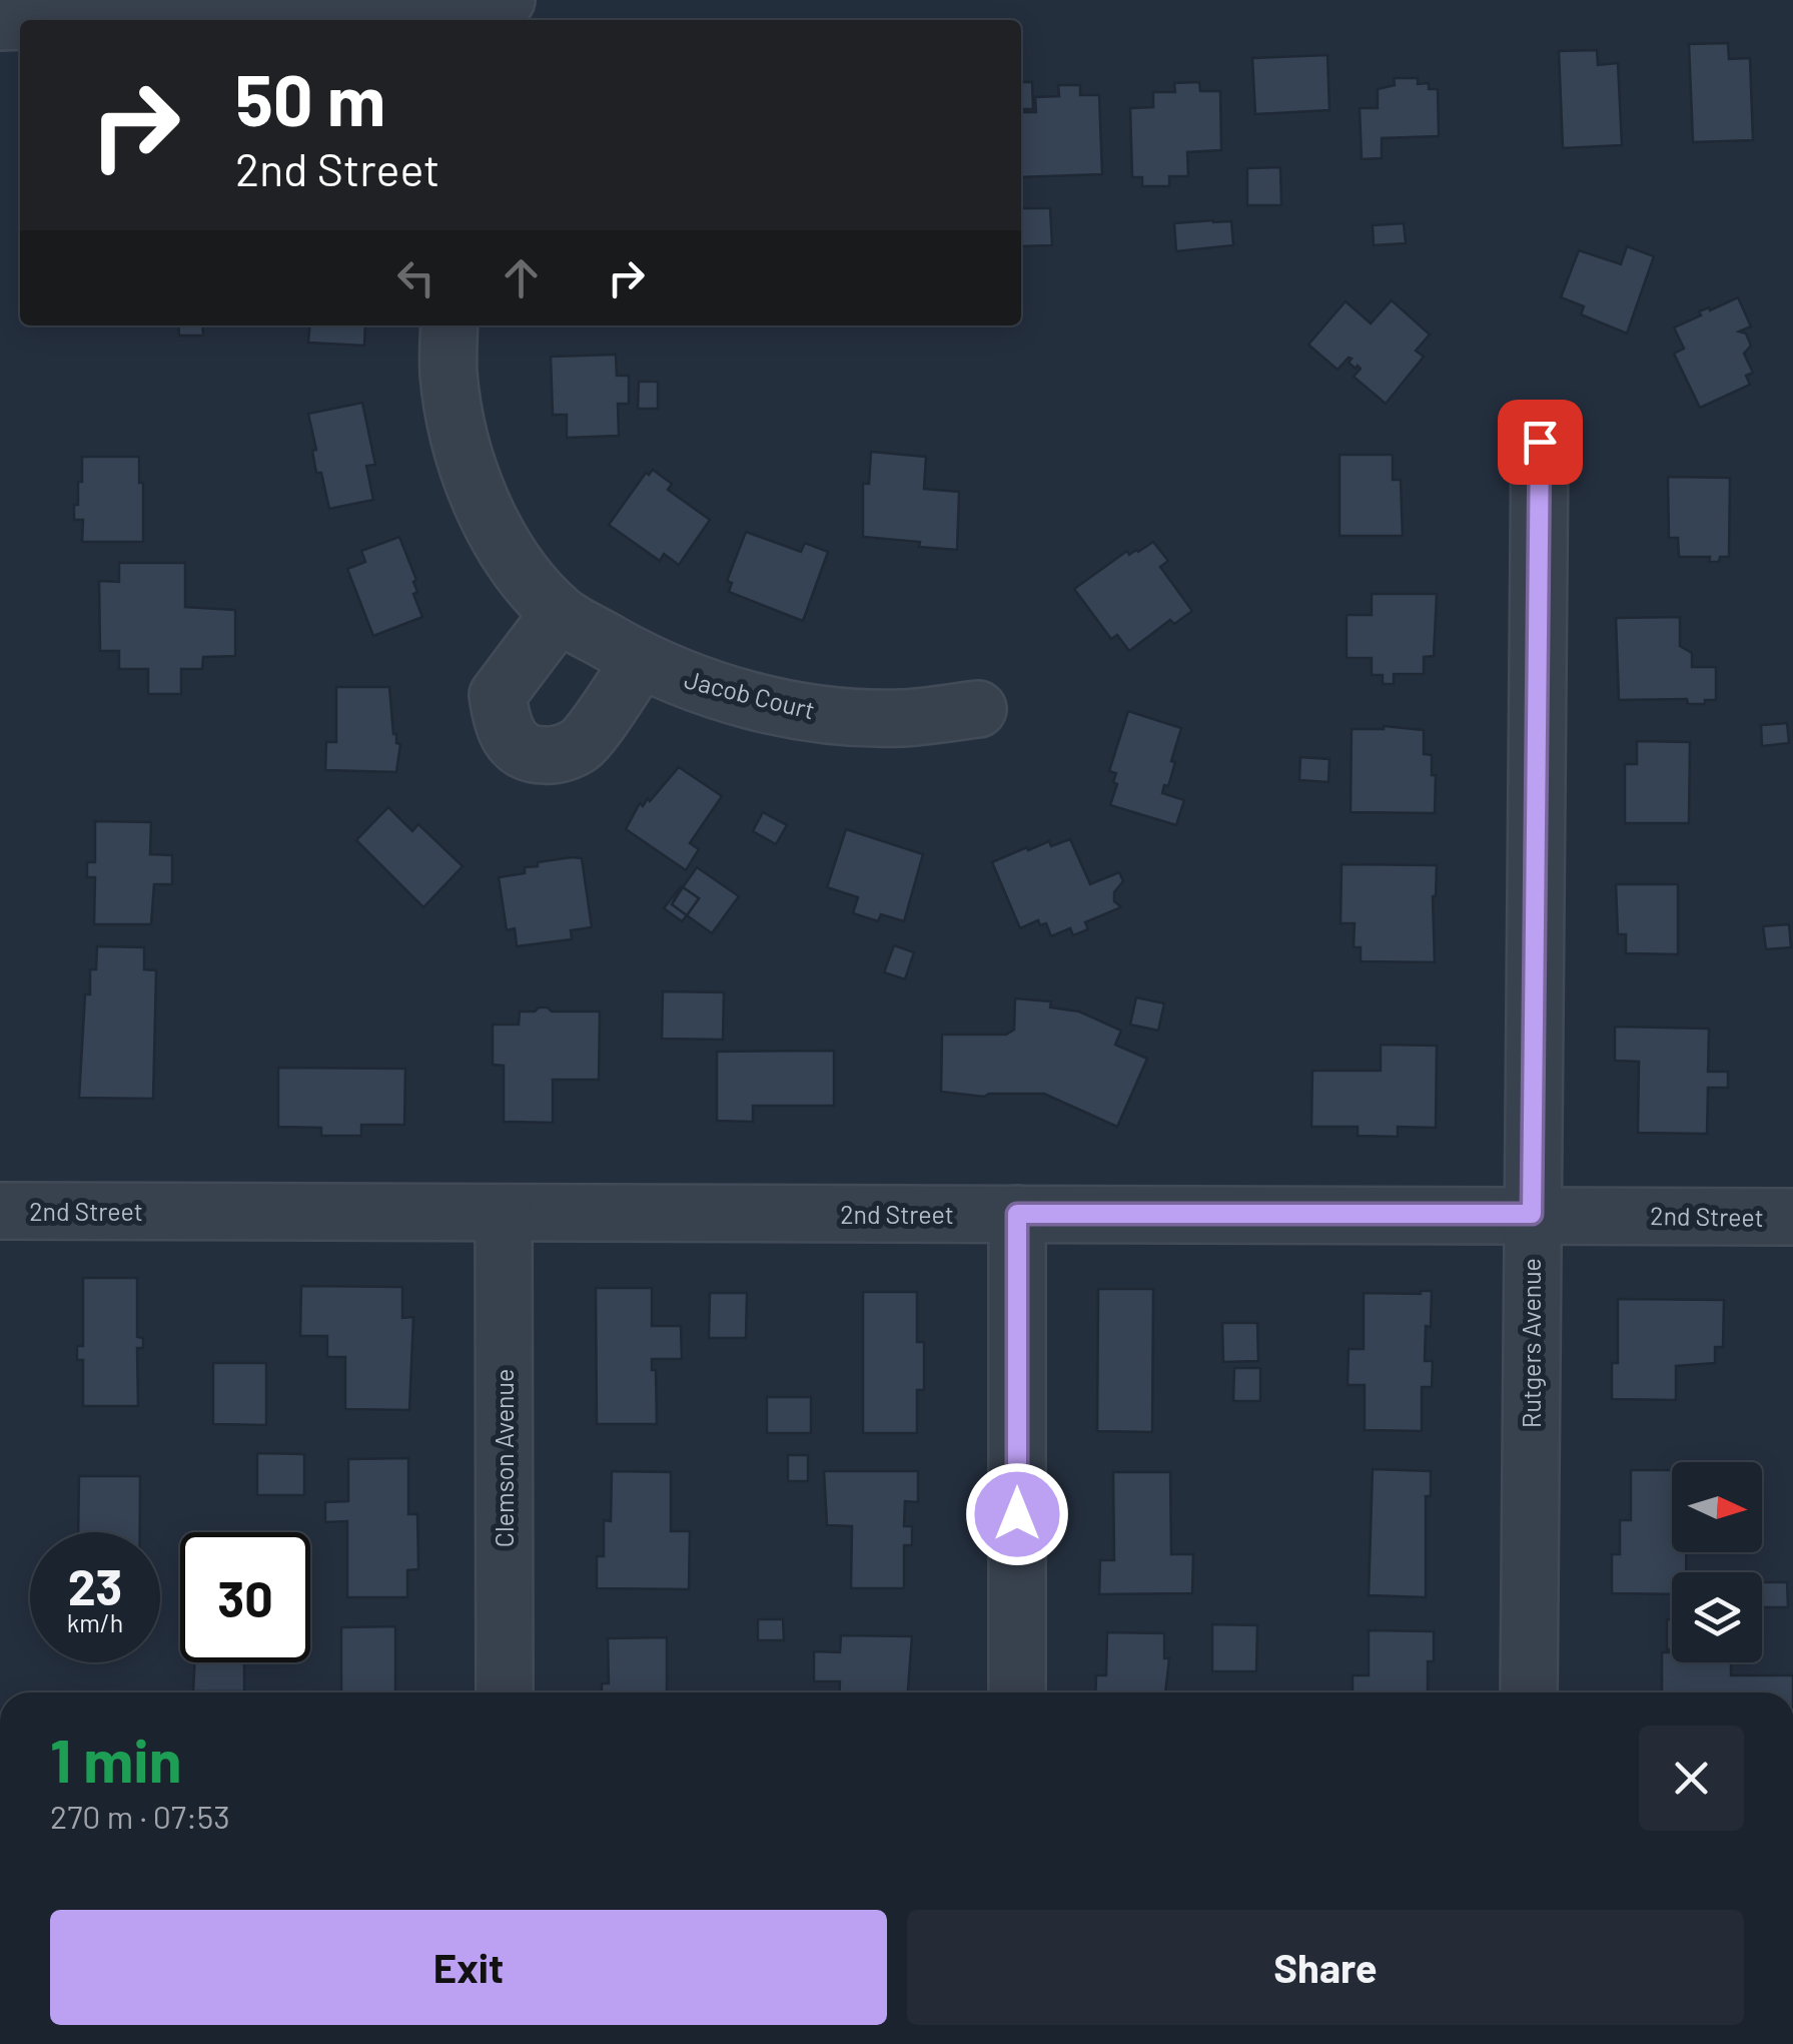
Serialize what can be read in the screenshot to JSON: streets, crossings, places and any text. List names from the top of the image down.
{
  "streets": {
    "street": [
      "Jacob Court",
      "2nd Street",
      "Rutgers Avenue",
      "Clemson Avenue"
    ]
  },
  "crossings": [
    ["2nd Street", "Rutgers Avenue"],
    ["2nd Street", "Clemson Avenue"]
  ],
  "north": "right",
  "page": {
    "turn": ["50 m", "2nd Street"],
    "speed": "23 km/h",
    "limit": "30",
    "heading": ["1 min", "270 m · 07:53"],
    "buttons": ["Exit", "Share"]
  }
}
